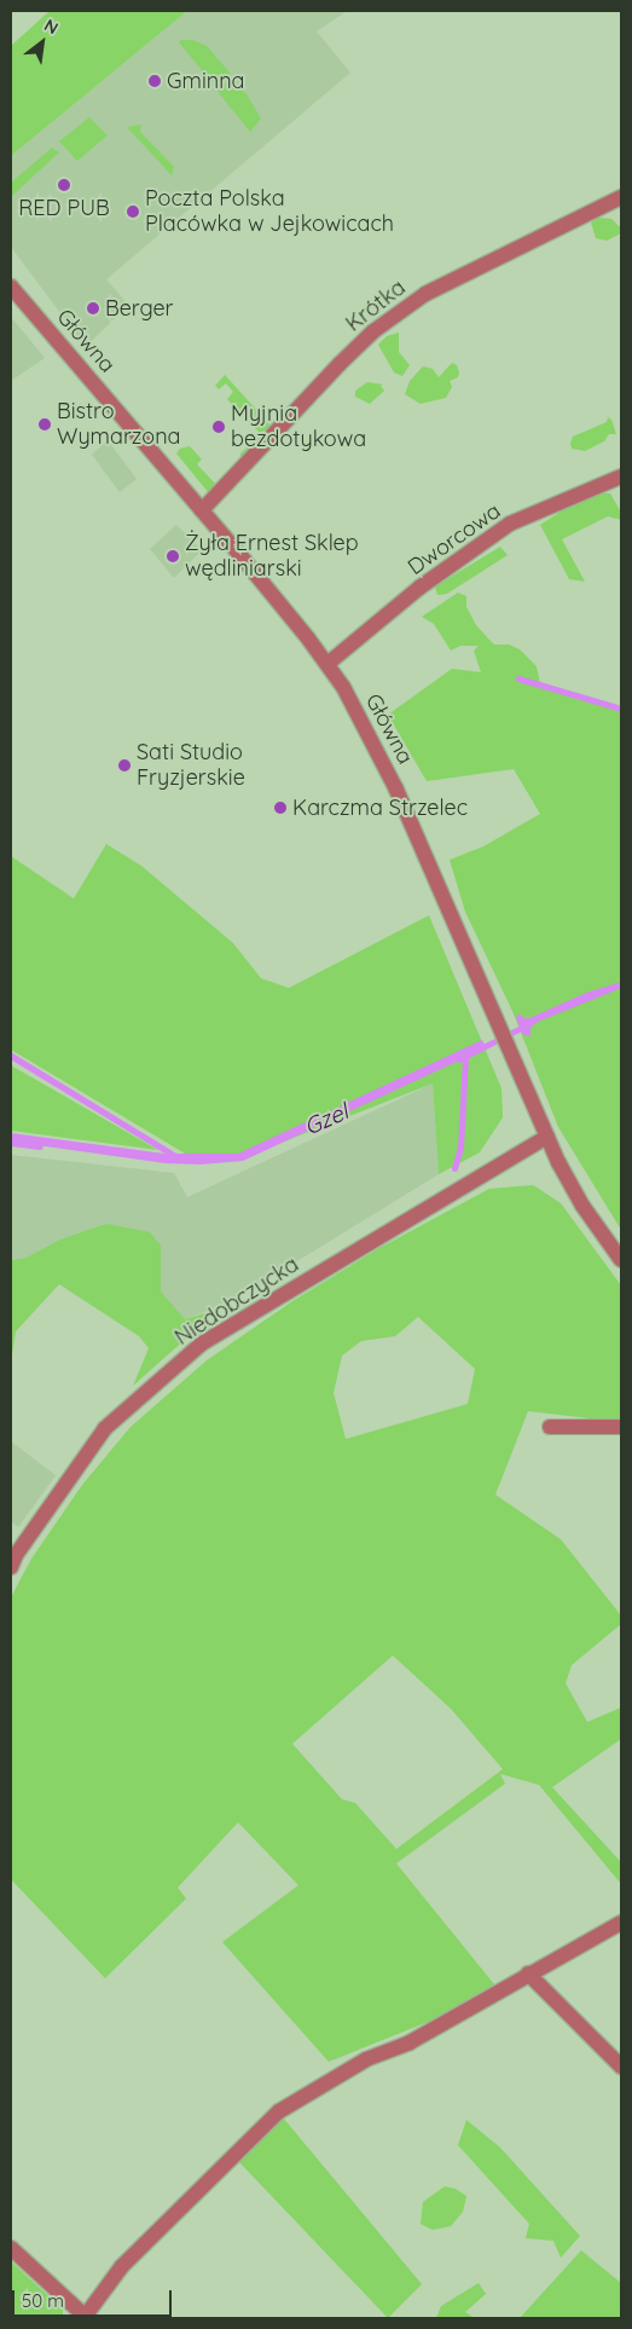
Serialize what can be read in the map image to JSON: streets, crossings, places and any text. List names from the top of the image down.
{
  "streets": {
    "street": [
      "Krótka",
      "Główna",
      "Dworcowa",
      "Niedobczycka"
    ]
  },
  "crossings": [
    ["Krótka", "Główna"],
    ["Główna", "Dworcowa"],
    ["Główna", "Niedobczycka"]
  ],
  "water": ["Gzel"],
  "places": [
    "Gminna",
    "RED PUB",
    "Poczta Polska Placówka w Jejkowicach",
    "Berger",
    "Bistro Wymarzona",
    "Myjnia bezdotykowa",
    "Żyła Ernest Sklep wędliniarski",
    "Sati Studio Fryzjerskie",
    "Karczma Strzelec"
  ],
  "scale_bar": "50 m",
  "north": "top right"
}
